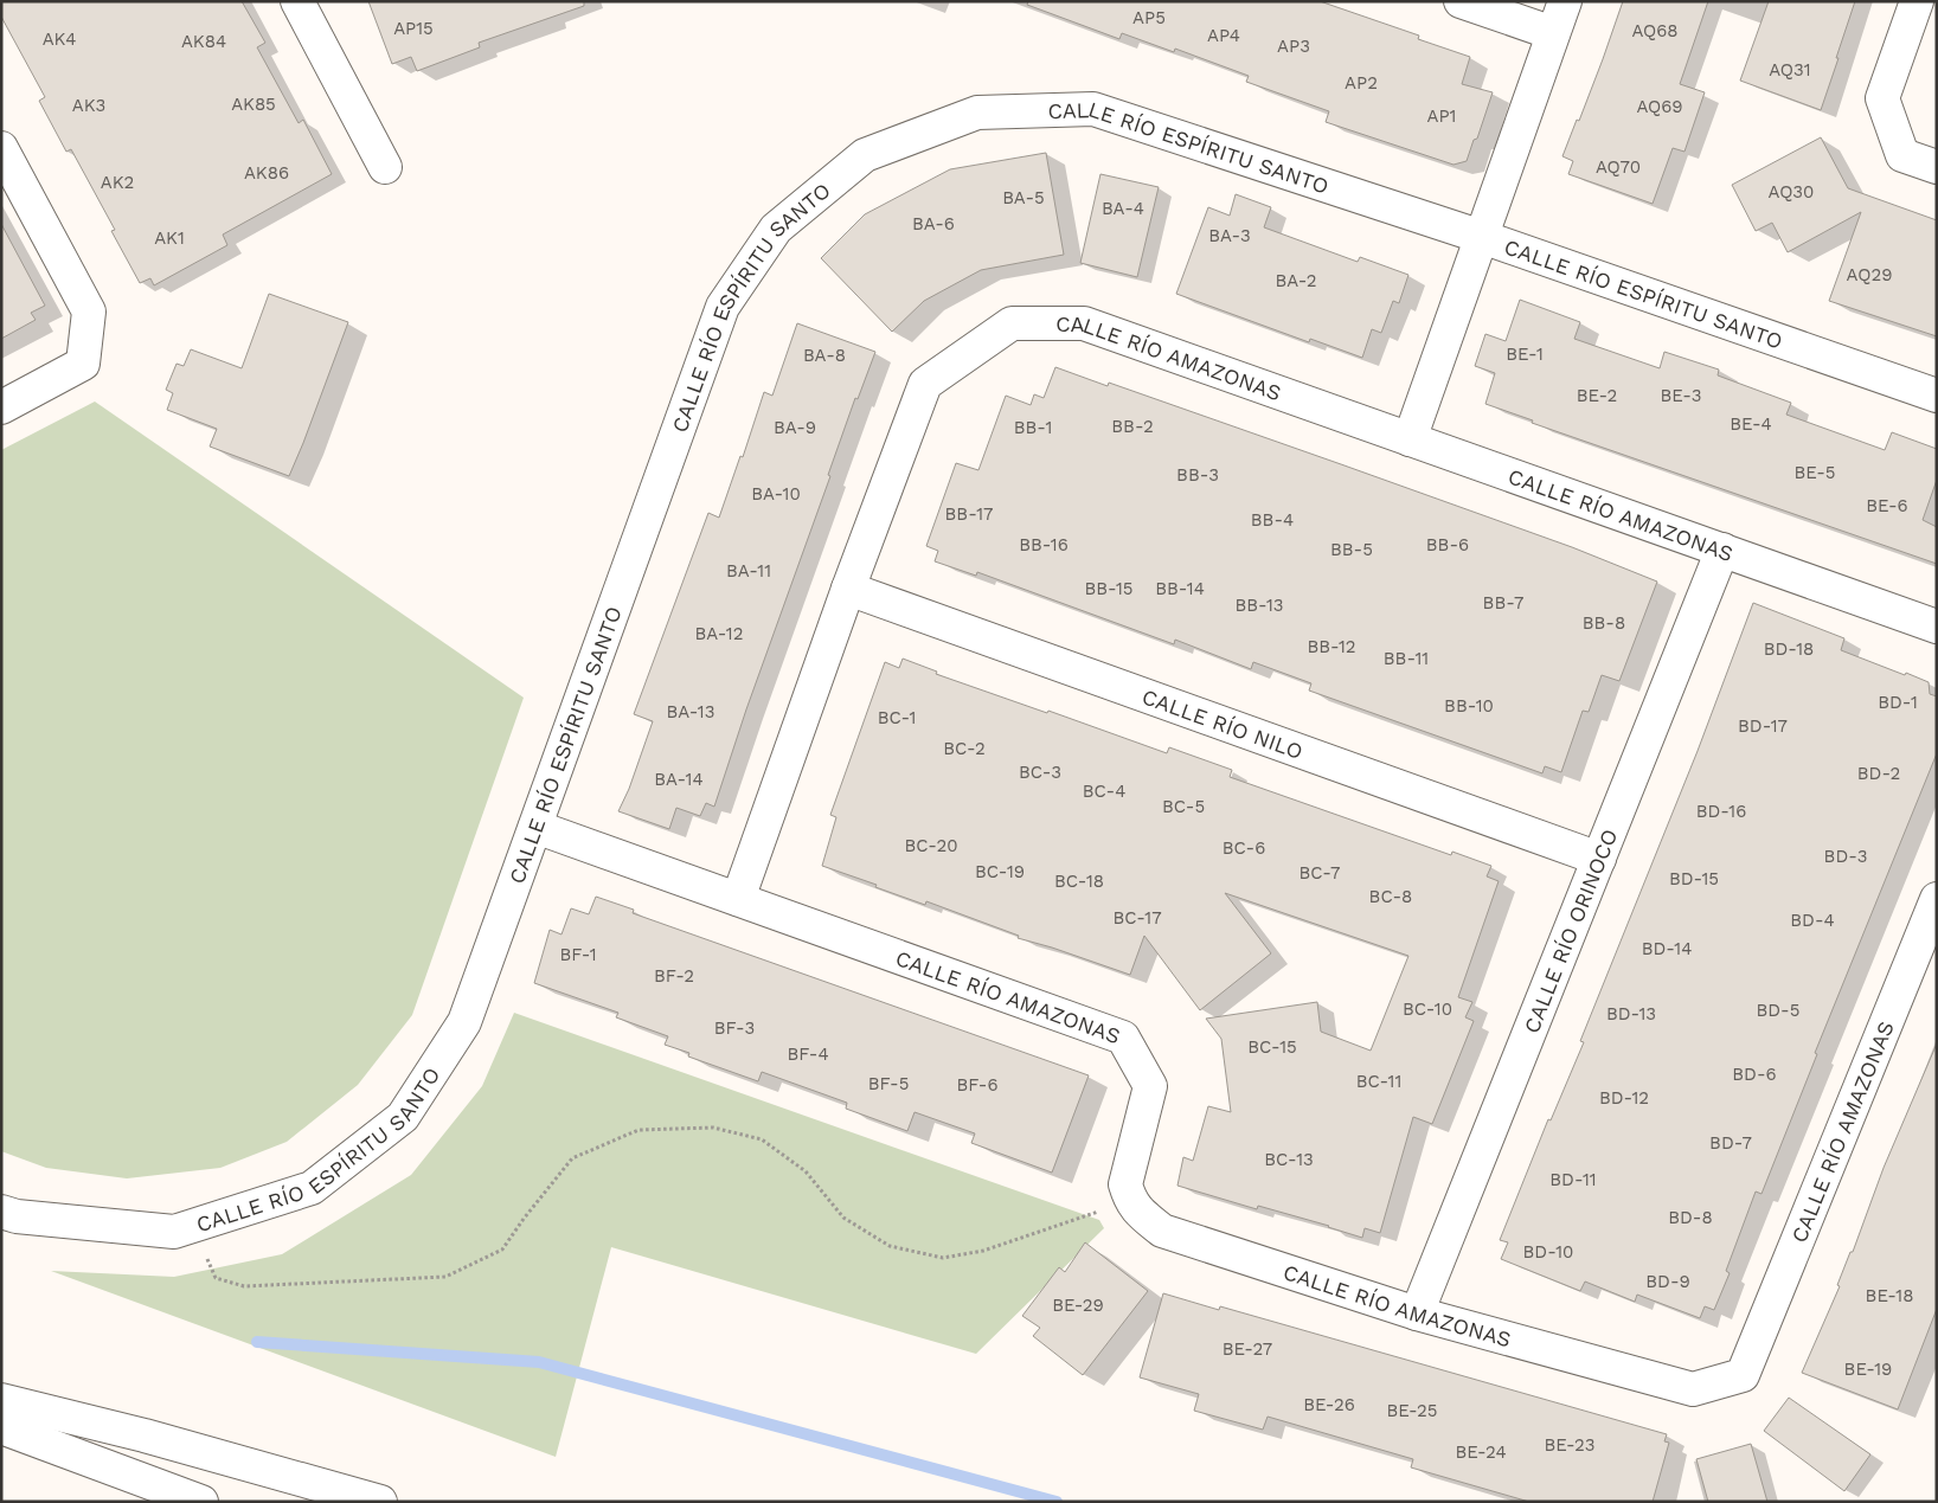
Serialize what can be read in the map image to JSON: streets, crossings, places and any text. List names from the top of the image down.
{
  "streets": {
    "main road": [
      "CALLE RÍO ESPÍRITU SANTO",
      "CALLE RÍO AMAZONAS",
      "CALLE RÍO NILO",
      "CALLE RÍO ORINOCO"
    ]
  },
  "crossings": [
    ["CALLE RÍO ESPÍRITU SANTO", "CALLE RÍO AMAZONAS"],
    ["CALLE RÍO AMAZONAS", "CALLE RÍO NILO"],
    ["CALLE RÍO AMAZONAS", "CALLE RÍO ORINOCO"],
    ["CALLE RÍO NILO", "CALLE RÍO ORINOCO"]
  ],
  "house_numbers": [
    "AP5",
    "AP15",
    "AQ68",
    "AP4",
    "AK4",
    "AK84",
    "AP3",
    "AQ31",
    "AP2",
    "AK85",
    "AK3",
    "AQ69",
    "AP1",
    "AQ70",
    "AK86",
    "AK2",
    "AQ30",
    "BA-5",
    "BA-4",
    "BA-6",
    "BA-3",
    "AK1",
    "AQ29",
    "BA-2",
    "BE-1",
    "BA-8",
    "BE-2",
    "BE-3",
    "BE-4",
    "BB-2",
    "BA-9",
    "BB-1",
    "BE-5",
    "BB-3",
    "BA-10",
    "BE-6",
    "BB-17",
    "BB-4",
    "BB-16",
    "BB-6",
    "BB-5",
    "BA-11",
    "BB-15",
    "BB-14",
    "BB-7",
    "BB-13",
    "BB-8",
    "BA-12",
    "BB-12",
    "BD-18",
    "BB-11",
    "BD-1",
    "BB-10",
    "BA-13",
    "BC-1",
    "BD-17",
    "BC-2",
    "BC-3",
    "BD-2",
    "BA-14",
    "BC-4",
    "BC-5",
    "BD-16",
    "BC-20",
    "BC-6",
    "BD-3",
    "BC-19",
    "BC-7",
    "BD-15",
    "BC-18",
    "BC-8",
    "BC-17",
    "BD-4",
    "BD-14",
    "BF-1",
    "BF-2",
    "BC-10",
    "BD-5",
    "BD-13",
    "BF-3",
    "BC-15",
    "BF-4",
    "BD-6",
    "BC-11",
    "BF-5",
    "BF-6",
    "BD-12",
    "BD-7",
    "BC-13",
    "BD-11",
    "BD-8",
    "BD-10",
    "BD-9",
    "BE-18",
    "BE-29",
    "BE-27",
    "BE-19",
    "BE-26",
    "BE-25",
    "BE-23",
    "BE-24"
  ]
}
